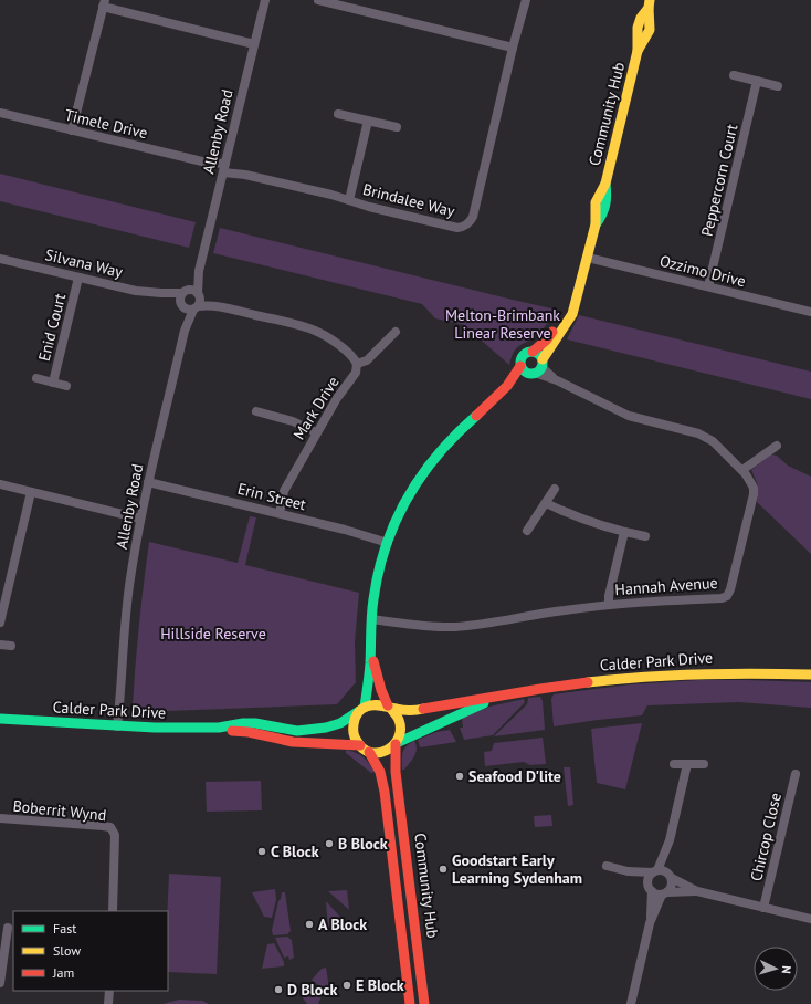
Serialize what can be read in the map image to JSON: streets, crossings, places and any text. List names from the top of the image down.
{
  "streets": {
    "street": [
      "Community Hub",
      "Timele Drive",
      "Allenby Road",
      "Peppercorn Court",
      "Brindalee Way",
      "Silvana Way",
      "Ozzimo Drive",
      "Enid Court",
      "Mark Drive",
      "Erin Street",
      "Hannah Avenue",
      "Calder Park Drive",
      "Boberrit Wynd",
      "Chircop Close"
    ]
  },
  "crossings": [
    ["Community Hub", "Ozzimo Drive"],
    ["Community Hub", "Erin Street"],
    ["Community Hub", "Hannah Avenue"],
    ["Community Hub", "Calder Park Drive"],
    ["Timele Drive", "Allenby Road"],
    ["Timele Drive", "Brindalee Way"],
    ["Allenby Road", "Brindalee Way"],
    ["Allenby Road", "Silvana Way"],
    ["Allenby Road", "Erin Street"],
    ["Allenby Road", "Calder Park Drive"],
    ["Peppercorn Court", "Ozzimo Drive"],
    ["Silvana Way", "Enid Court"],
    ["Silvana Way", "Mark Drive"],
    ["Mark Drive", "Erin Street"]
  ],
  "parks": ["Melton-Brimbank Linear Reserve", "Hillside Reserve"],
  "places": [
    "Seafood D'lite",
    "B Block",
    "C Block",
    "Goodstart Early Learning Sydenham",
    "A Block",
    "E Block",
    "D Block"
  ],
  "legend": ["Fast", "Slow", "Jam"],
  "north": "right"
}
